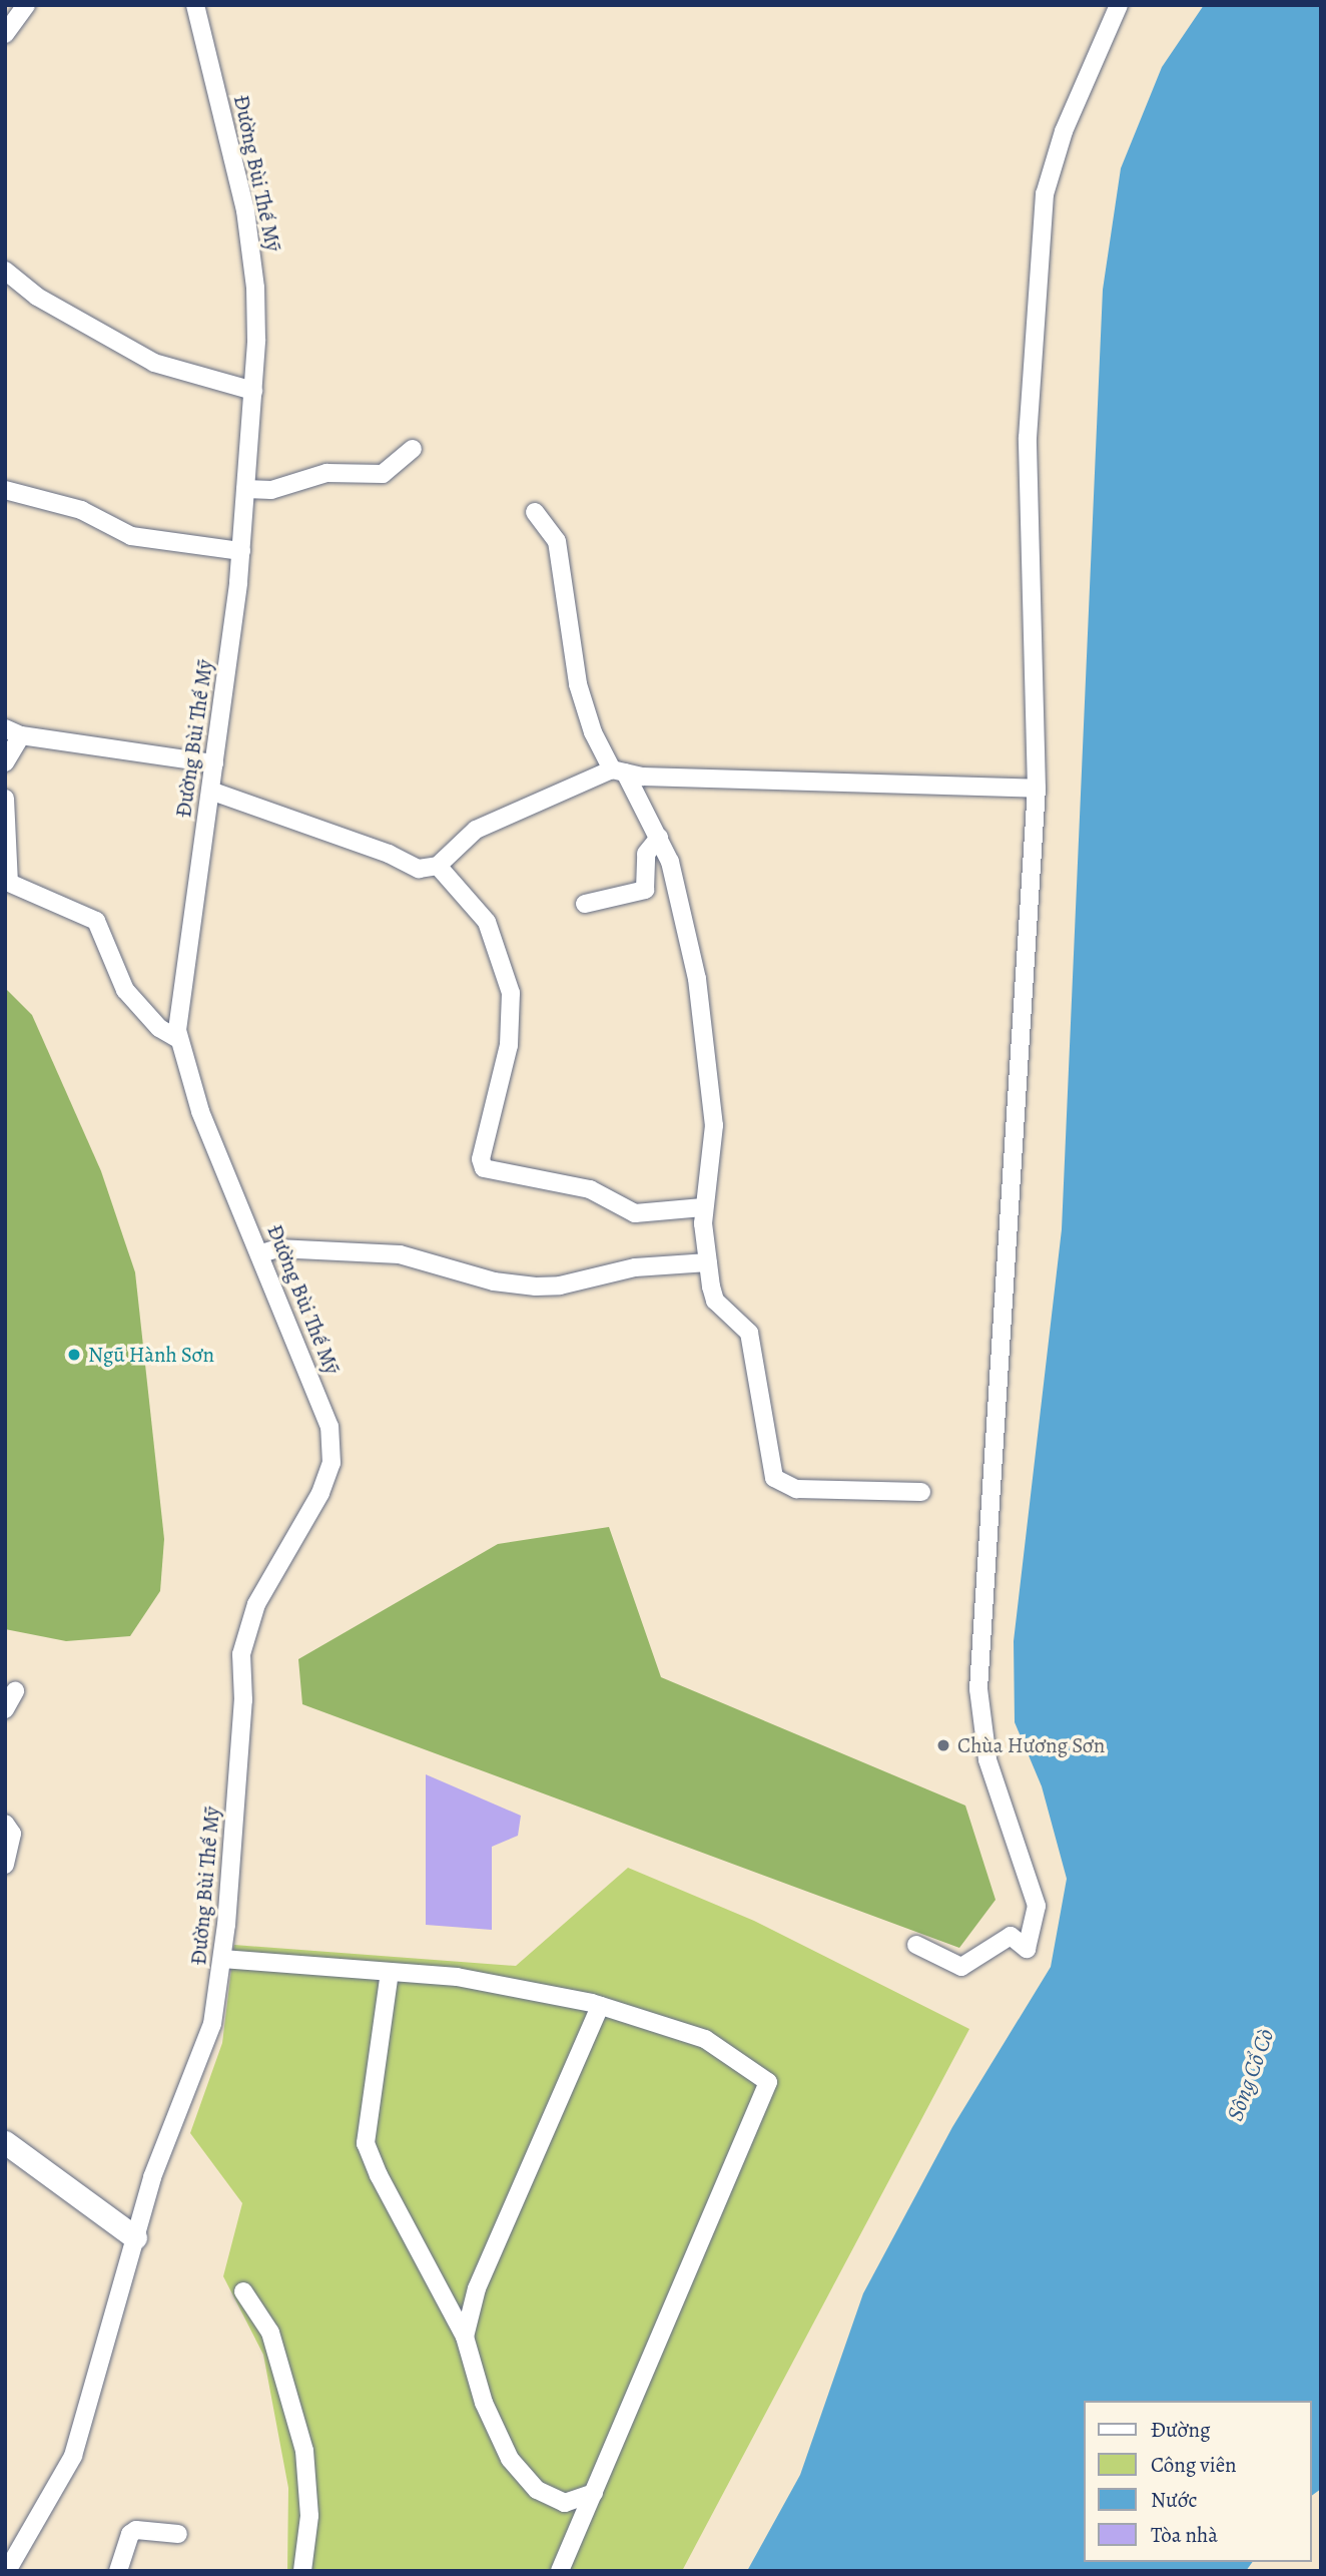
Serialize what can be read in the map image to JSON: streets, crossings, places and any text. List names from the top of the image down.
{
  "streets": {
    "street": ["Đường Bùi Thế Mỹ"]
  },
  "water": ["Sông Cổ Cò"],
  "places": ["Ngũ Hành Sơn", "Chùa Hương Sơn"],
  "legend": [
    "Đường",
    "Công viên",
    "Nước",
    "Tòa nhà"
  ]
}
